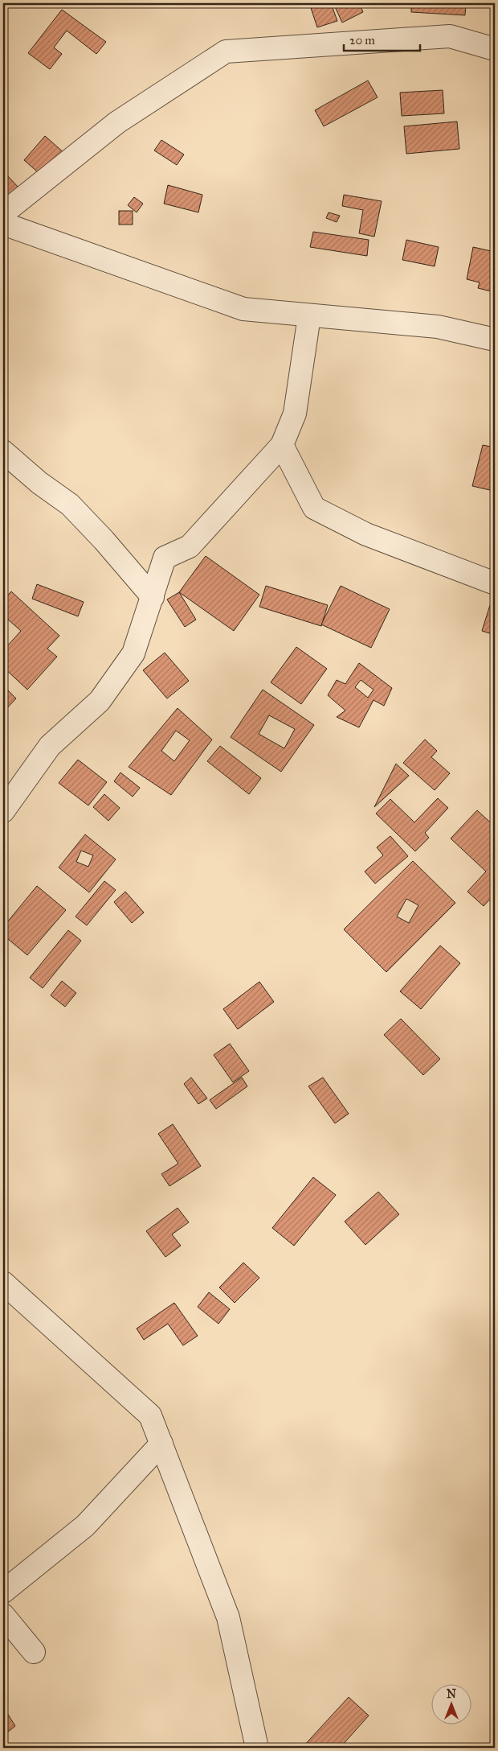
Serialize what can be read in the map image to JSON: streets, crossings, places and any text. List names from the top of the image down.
{
  "scale_bar": "20 m",
  "north": "top"
}
